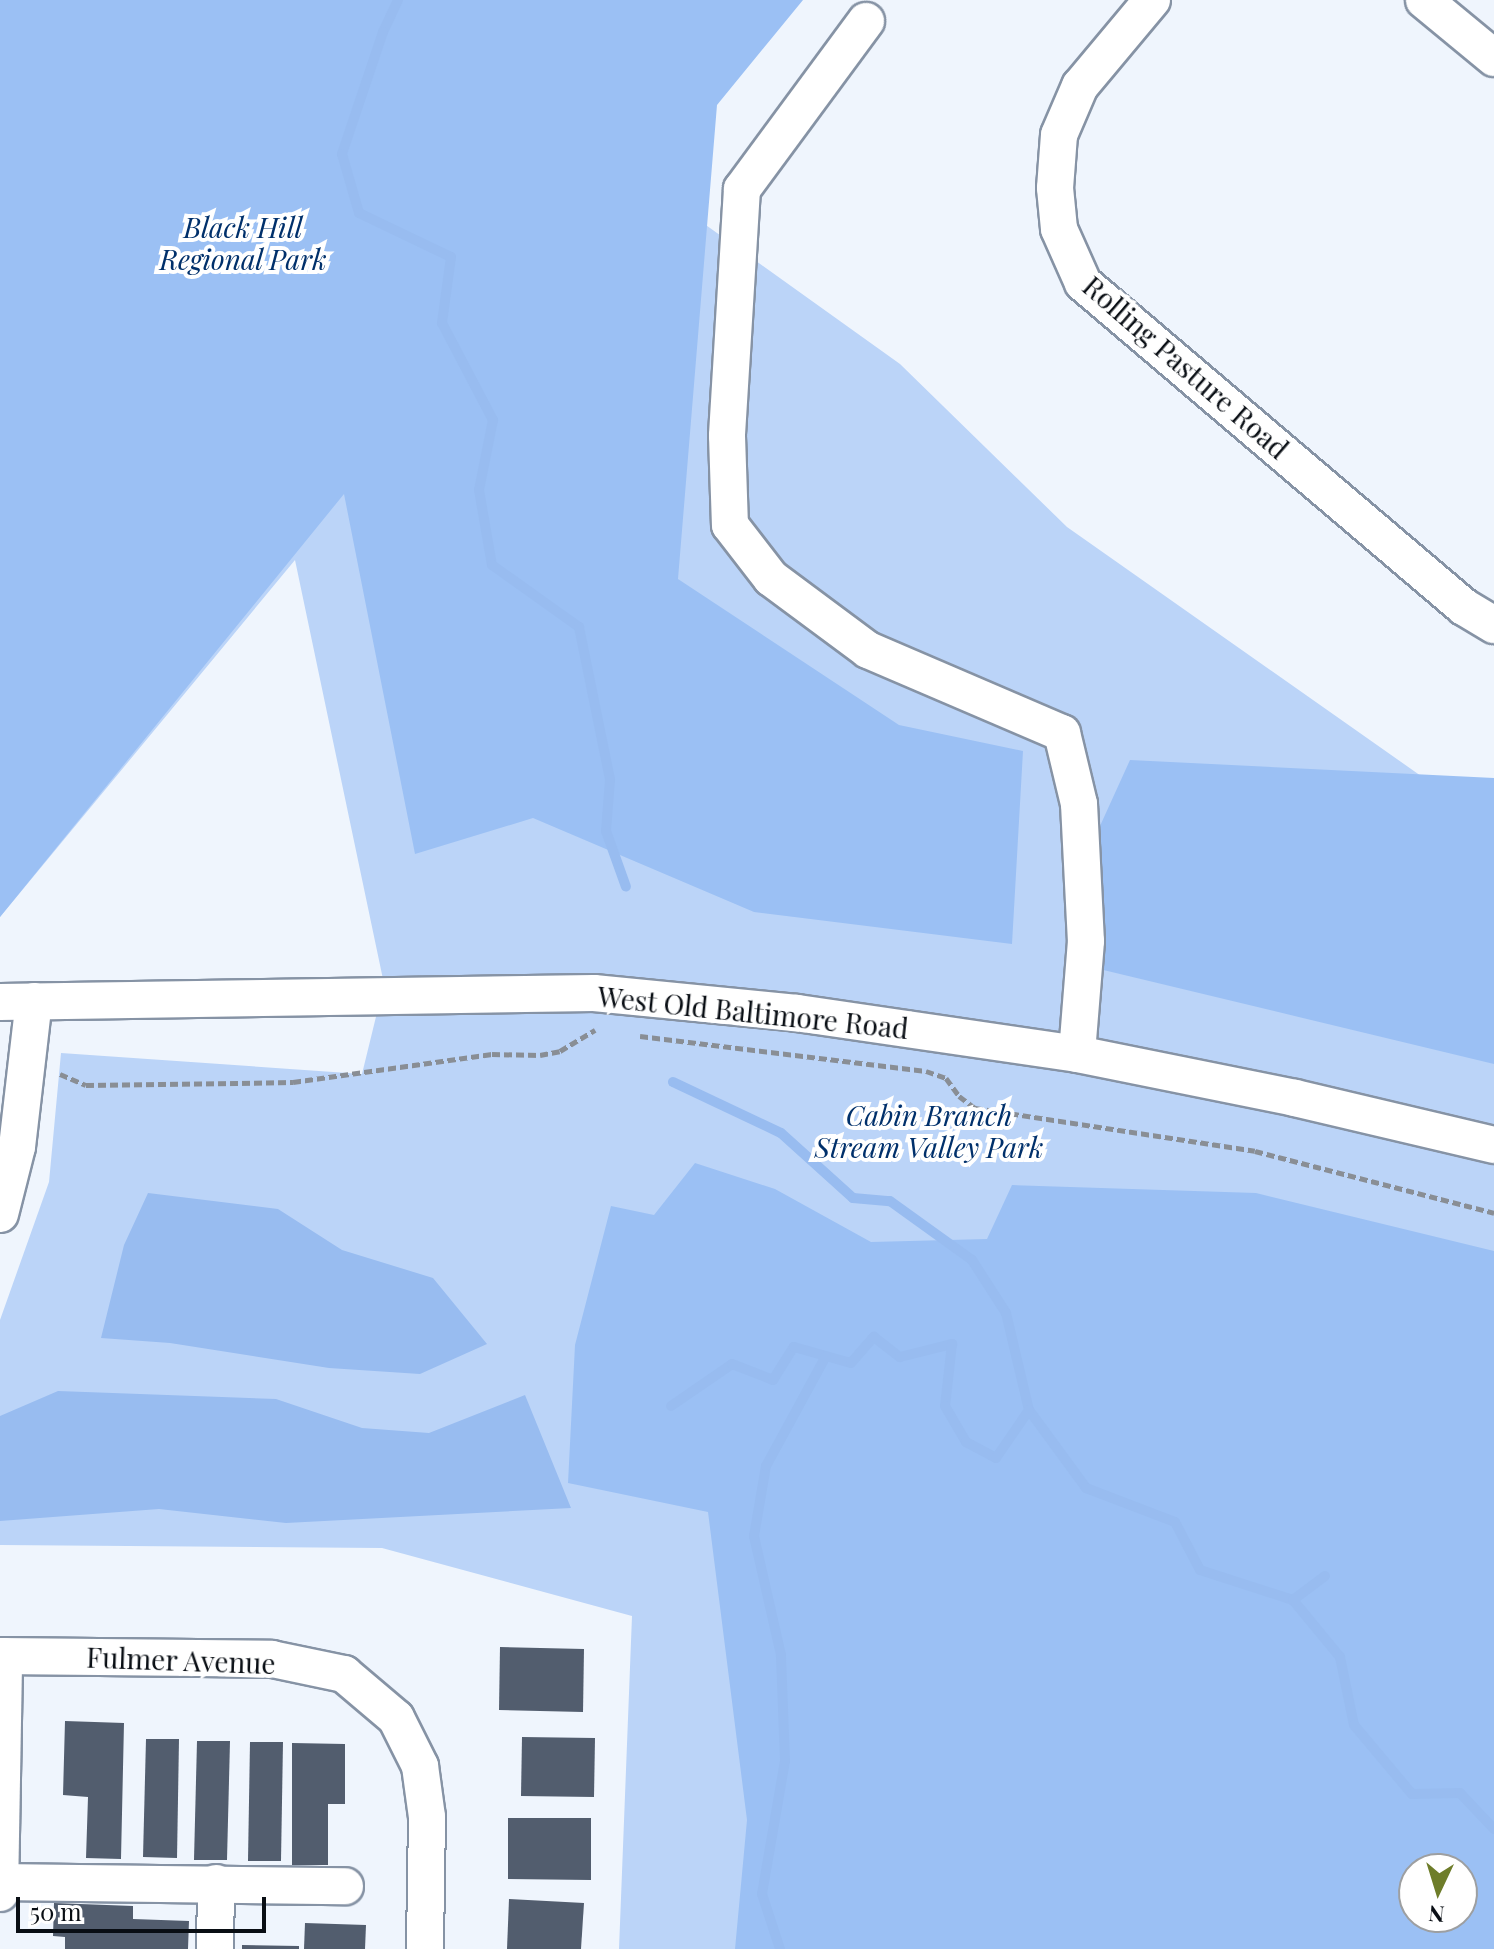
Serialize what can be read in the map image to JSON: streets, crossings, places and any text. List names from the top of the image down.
{
  "streets": {
    "street": ["Rolling Pasture Road", "West Old Baltimore Road", "Fulmer Avenue"]
  },
  "parks": ["Black Hill Regional Park", "Cabin Branch Stream Valley Park"],
  "scale_bar": "50 m",
  "north": "bottom"
}
